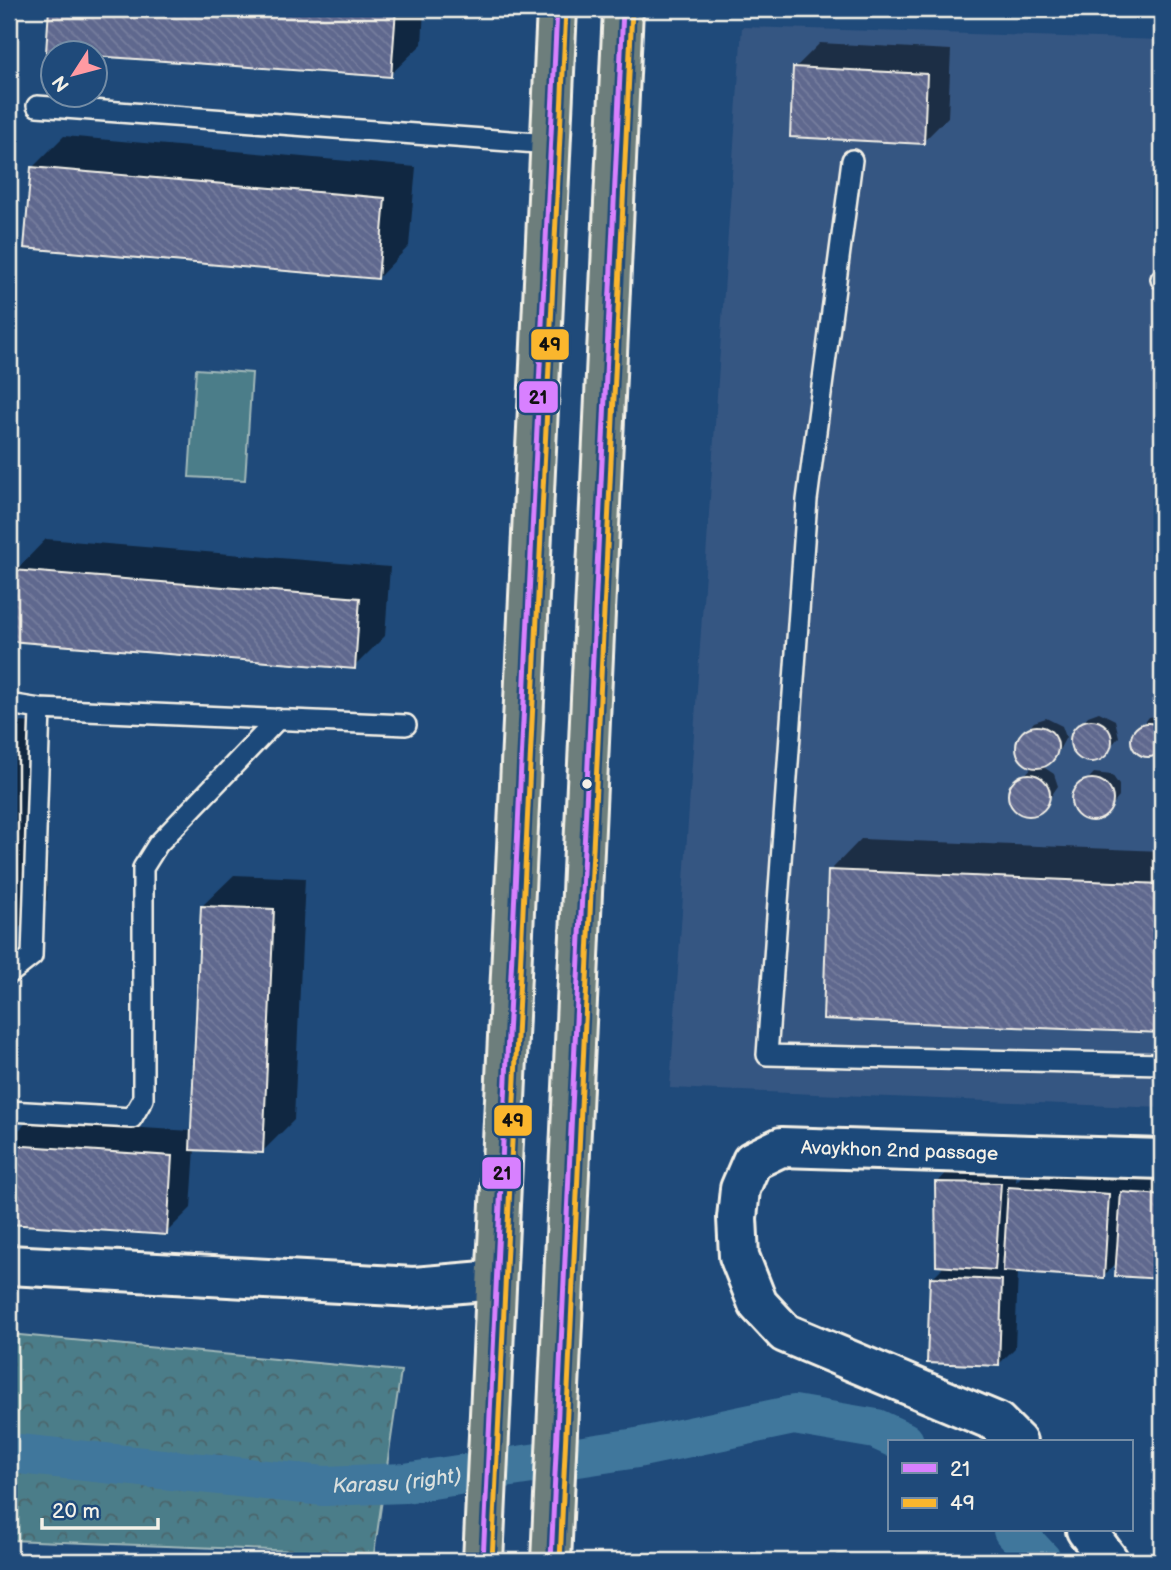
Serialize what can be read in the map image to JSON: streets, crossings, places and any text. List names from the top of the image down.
{
  "streets": {
    "street": ["Avaykhon 2nd passage"]
  },
  "water": ["Karasu (right)"],
  "lines": ["transit line 21", "transit line 49"],
  "legend": ["21", "49"],
  "scale_bar": "20 m",
  "north": "bottom left"
}
